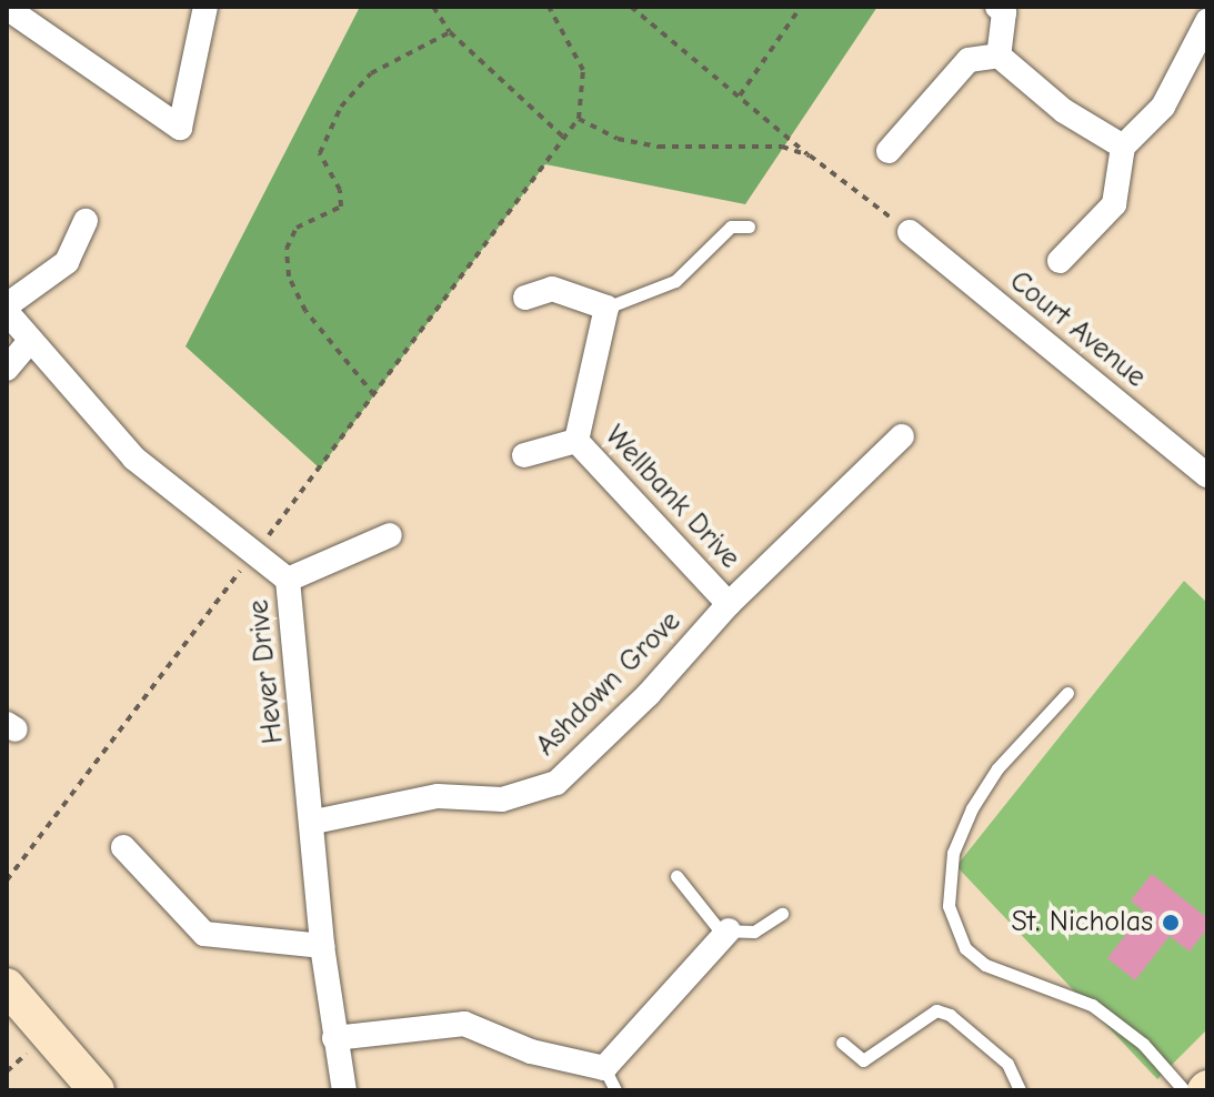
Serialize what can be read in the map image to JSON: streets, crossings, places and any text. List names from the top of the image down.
{
  "streets": {
    "street": [
      "Court Avenue",
      "Wellbank Drive",
      "Hever Drive",
      "Ashdown Grove"
    ]
  },
  "crossings": [
    ["Wellbank Drive", "Ashdown Grove"],
    ["Hever Drive", "Ashdown Grove"]
  ],
  "places": ["St. Nicholas"]
}
